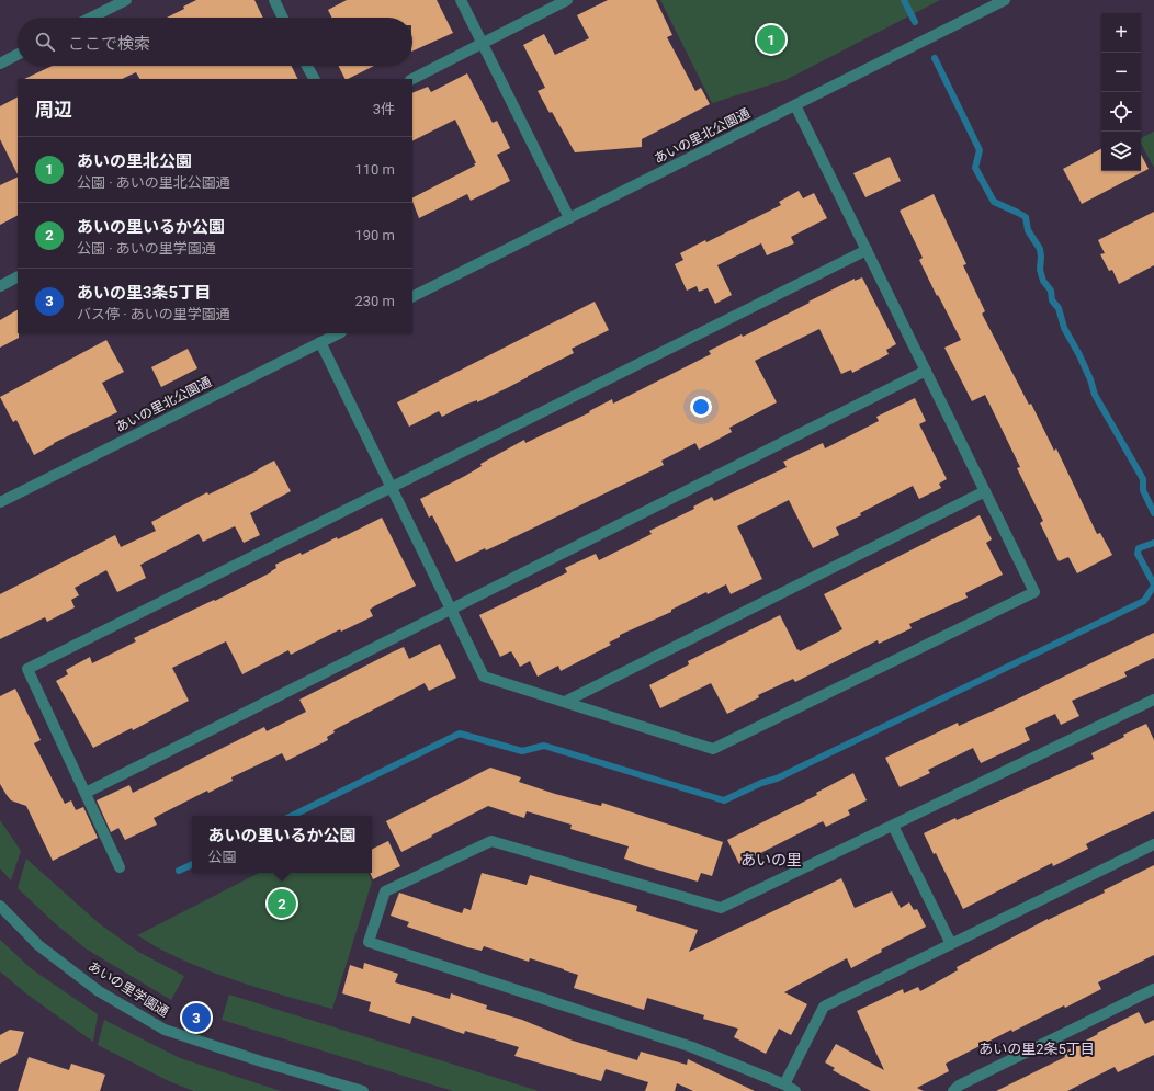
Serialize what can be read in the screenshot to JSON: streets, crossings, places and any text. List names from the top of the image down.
{
  "streets": {
    "street": ["あいの里北公園通", "あいの里学園通"]
  },
  "districts": ["あいの里", "あいの里2条5丁目"],
  "page": {
    "map_buttons": ["+", "−"],
    "search": "ここで検索",
    "pins": ["1", "2", "3"],
    "heading": ["周辺", "3件"],
    "list": [
      {
        "mark": "1",
        "name": "あいの里北公園",
        "note": "公園 · あいの里北公園通",
        "value": "110 m"
      },
      {
        "mark": "2",
        "name": "あいの里いるか公園",
        "note": "公園 · あいの里学園通",
        "value": "190 m"
      },
      {
        "mark": "3",
        "name": "あいの里3条5丁目",
        "note": "バス停 · あいの里学園通",
        "value": "230 m"
      }
    ],
    "popup": ["あいの里いるか公園", "公園"]
  }
}
